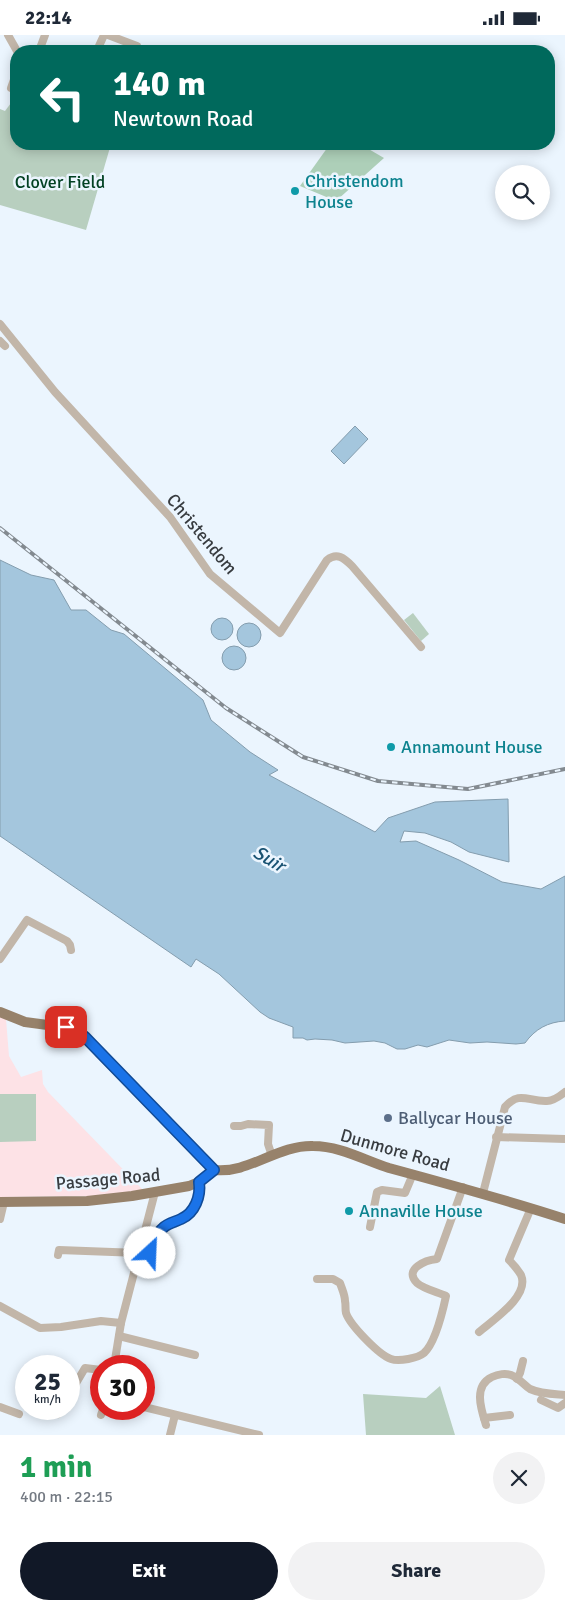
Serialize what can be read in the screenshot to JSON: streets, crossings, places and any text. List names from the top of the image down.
{
  "streets": {
    "main road": ["Dunmore Road", "Passage Road"],
    "street": ["Christendom"]
  },
  "crossings": [
    ["Dunmore Road", "Passage Road"]
  ],
  "water": ["Suir"],
  "parks": ["Clover Field"],
  "places": [
    "Christendom House",
    "Annamount House",
    "Ballycar House",
    "Annaville House"
  ],
  "page": {
    "status": "22:14",
    "turn": ["140 m", "Newtown Road"],
    "speed": "25 km/h",
    "limit": "30",
    "heading": ["1 min", "400 m · 22:15"],
    "buttons": ["Exit", "Share"]
  }
}
